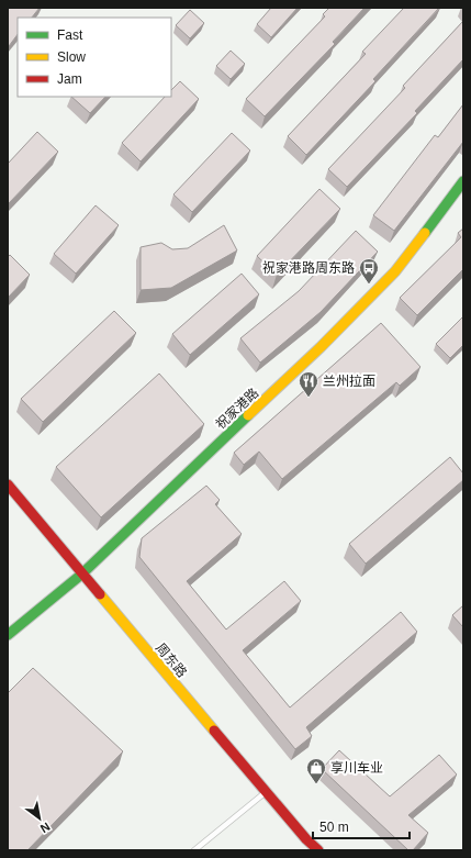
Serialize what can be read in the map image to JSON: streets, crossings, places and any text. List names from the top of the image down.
{
  "streets": {
    "street": ["祝家港路", "周东路"]
  },
  "crossings": [
    ["祝家港路", "周东路"]
  ],
  "places": {
    "bus stop": ["祝家港路周东路"],
    "restaurant": ["兰州拉面"],
    "shop": ["享川车业"]
  },
  "legend": ["Fast", "Slow", "Jam"],
  "scale_bar": "50 m",
  "north": "bottom right"
}
